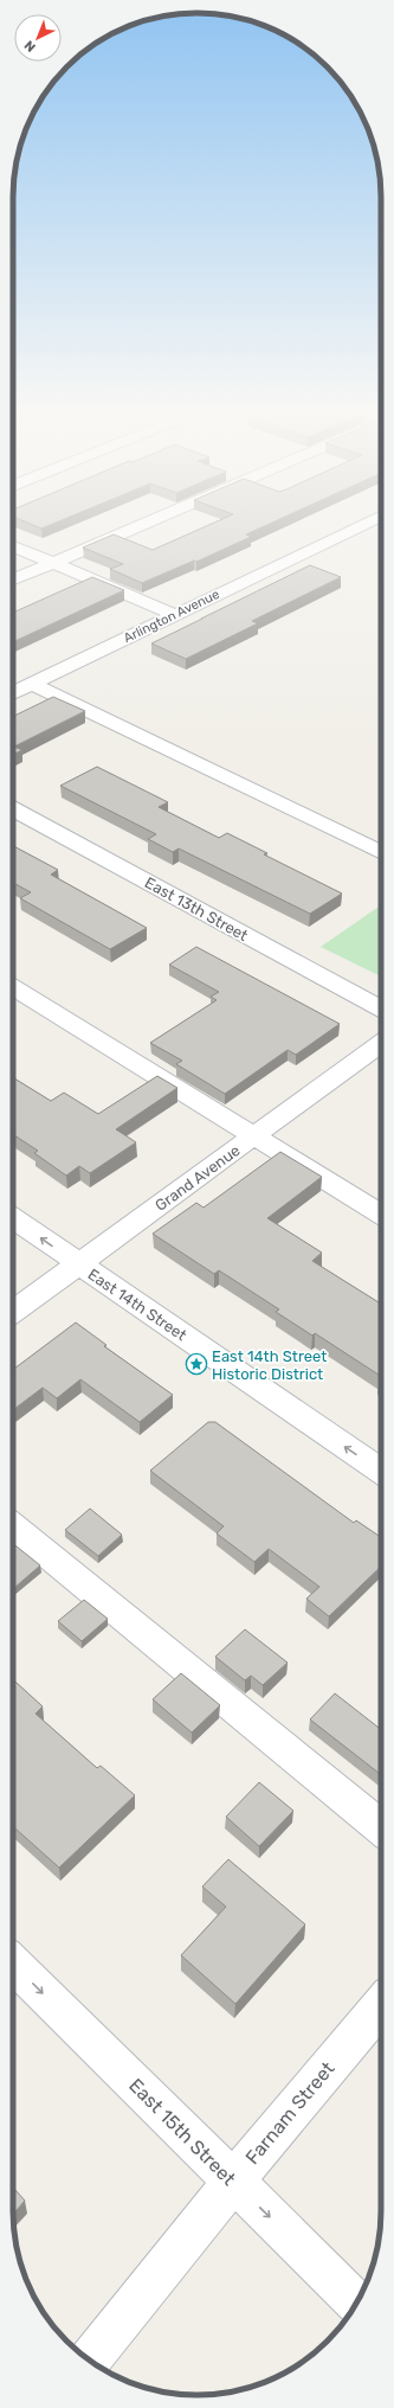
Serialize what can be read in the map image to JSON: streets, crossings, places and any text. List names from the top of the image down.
{
  "streets": {
    "street": [
      "Arlington Avenue",
      "East 13th Street",
      "Grand Avenue",
      "East 14th Street",
      "Farnam Street",
      "East 15th Street"
    ]
  },
  "crossings": [
    ["Grand Avenue", "East 14th Street"],
    ["Farnam Street", "East 15th Street"]
  ],
  "one_way": ["East 15th Street"],
  "places": {
    "place": ["East 14th Street Historic District"]
  },
  "north": "bottom left"
}
